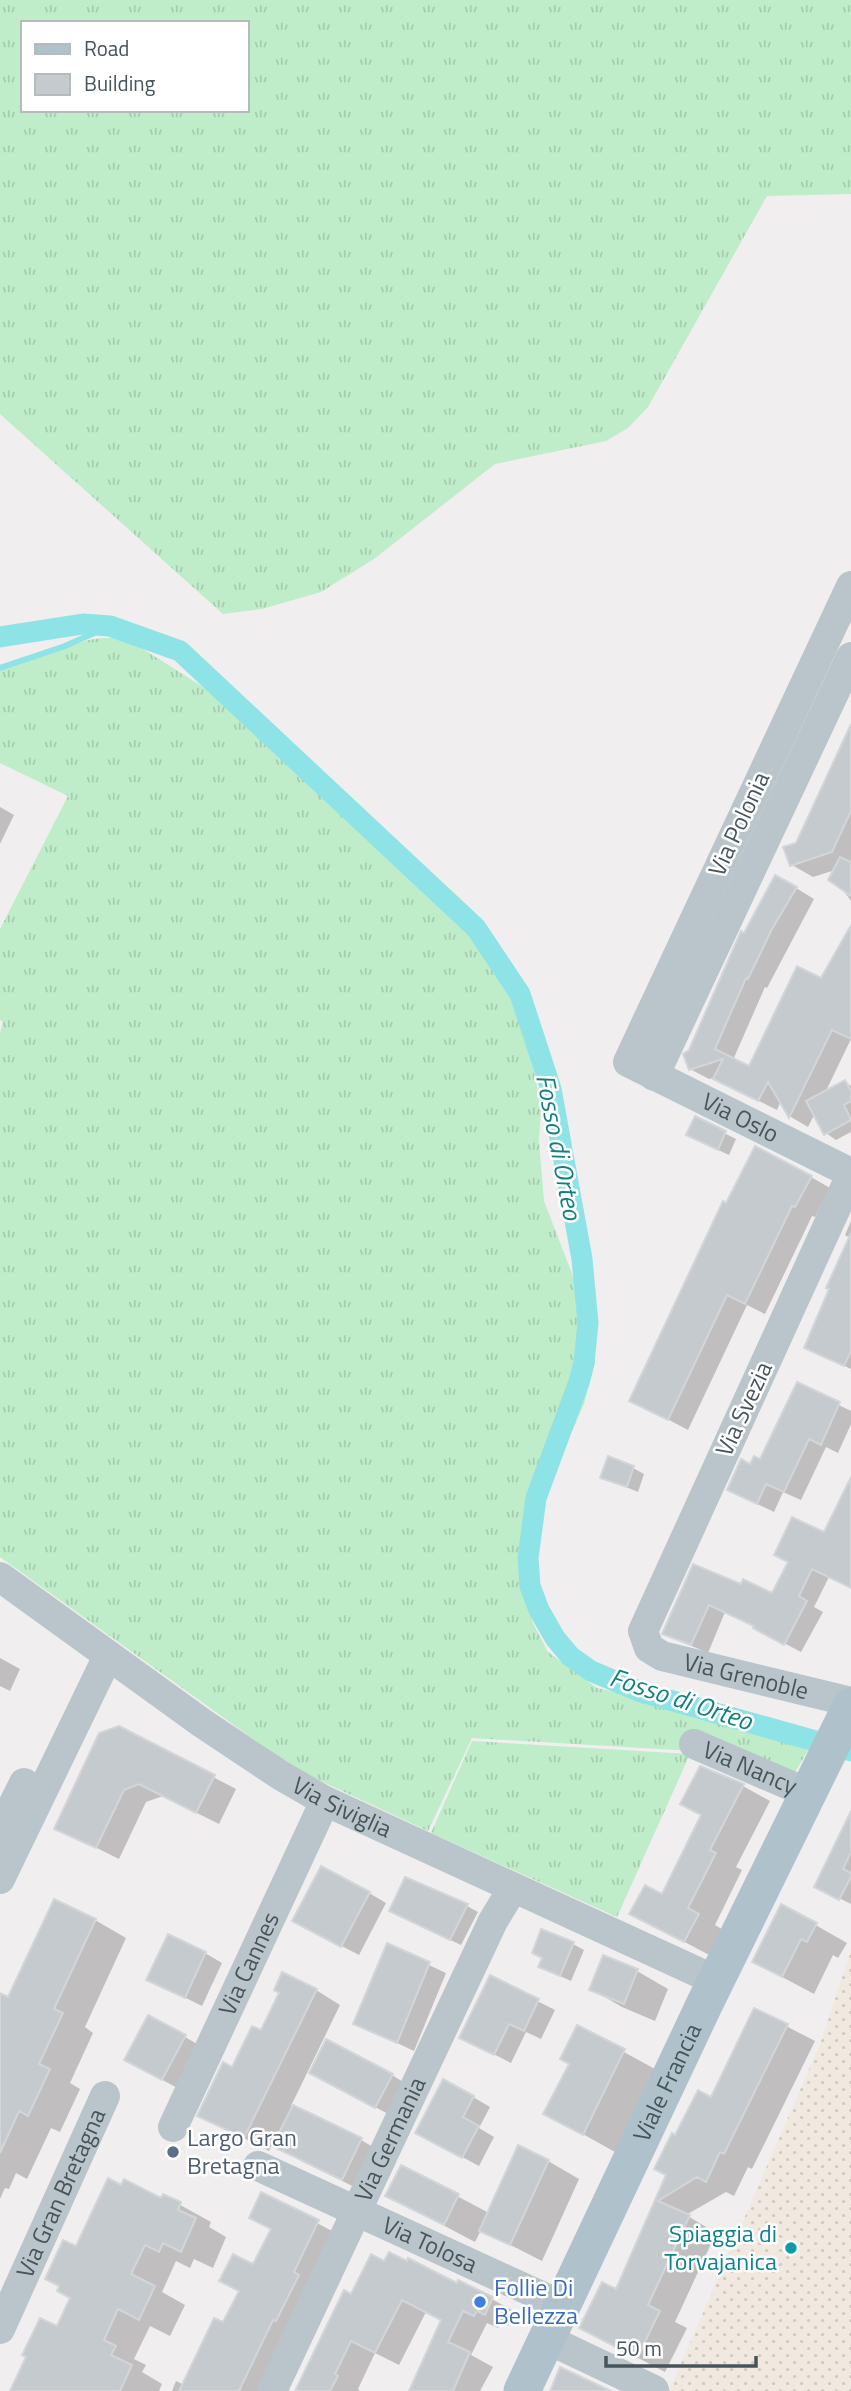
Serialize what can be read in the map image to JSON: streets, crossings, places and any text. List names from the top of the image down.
{
  "streets": {
    "main road": ["Viale Francia"],
    "street": [
      "Via Polonia",
      "Via Oslo",
      "Via Svezia",
      "Via Grenoble",
      "Via Nancy",
      "Via Siviglia",
      "Via Cannes",
      "Via Germania",
      "Via Gran Bretagna",
      "Via Tolosa"
    ]
  },
  "crossings": [
    ["Via Polonia", "Via Oslo"],
    ["Via Oslo", "Via Svezia"],
    ["Via Svezia", "Via Grenoble"],
    ["Via Grenoble", "Viale Francia"],
    ["Via Nancy", "Viale Francia"],
    ["Via Siviglia", "Via Cannes"],
    ["Via Siviglia", "Viale Francia"],
    ["Via Siviglia", "Via Germania"],
    ["Viale Francia", "Via Tolosa"],
    ["Via Germania", "Via Tolosa"]
  ],
  "water": ["Fosso di Orteo"],
  "places": ["Largo Gran Bretagna", "Spiaggia di Torvajanica", "Follie Di Bellezza"],
  "legend": ["Road", "Building"],
  "scale_bar": "50 m"
}
